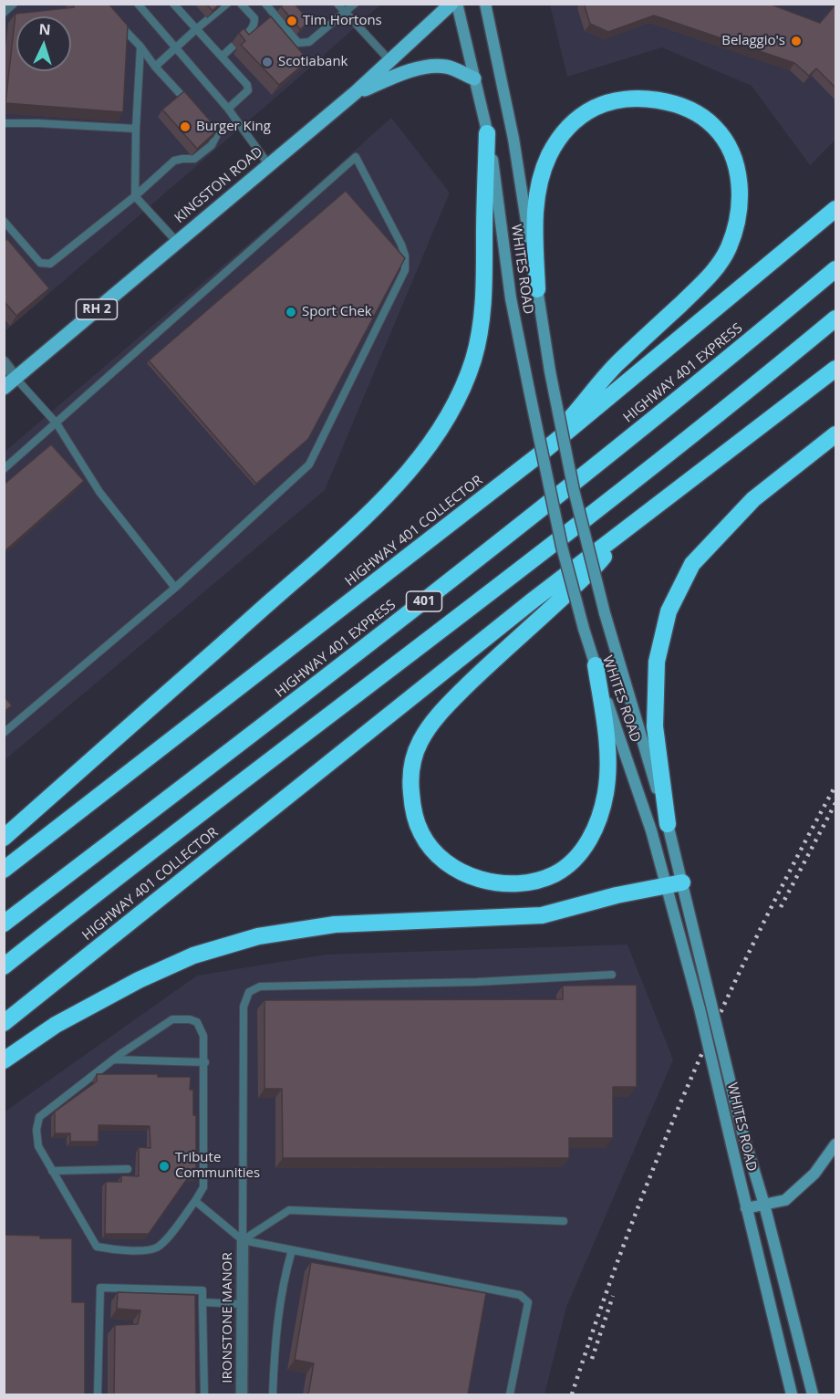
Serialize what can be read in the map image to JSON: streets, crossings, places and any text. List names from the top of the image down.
{
  "streets": {
    "highway": ["HIGHWAY 401 EXPRESS", "HIGHWAY 401 COLLECTOR", "401"],
    "main road": ["KINGSTON ROAD", "WHITES ROAD", "RH 2"],
    "street": ["IRONSTONE MANOR"]
  },
  "places": [
    "Tim Hortons",
    "Belaggio's",
    "Scotiabank",
    "Burger King",
    "Sport Chek",
    "Tribute Communities"
  ],
  "north": "top"
}
